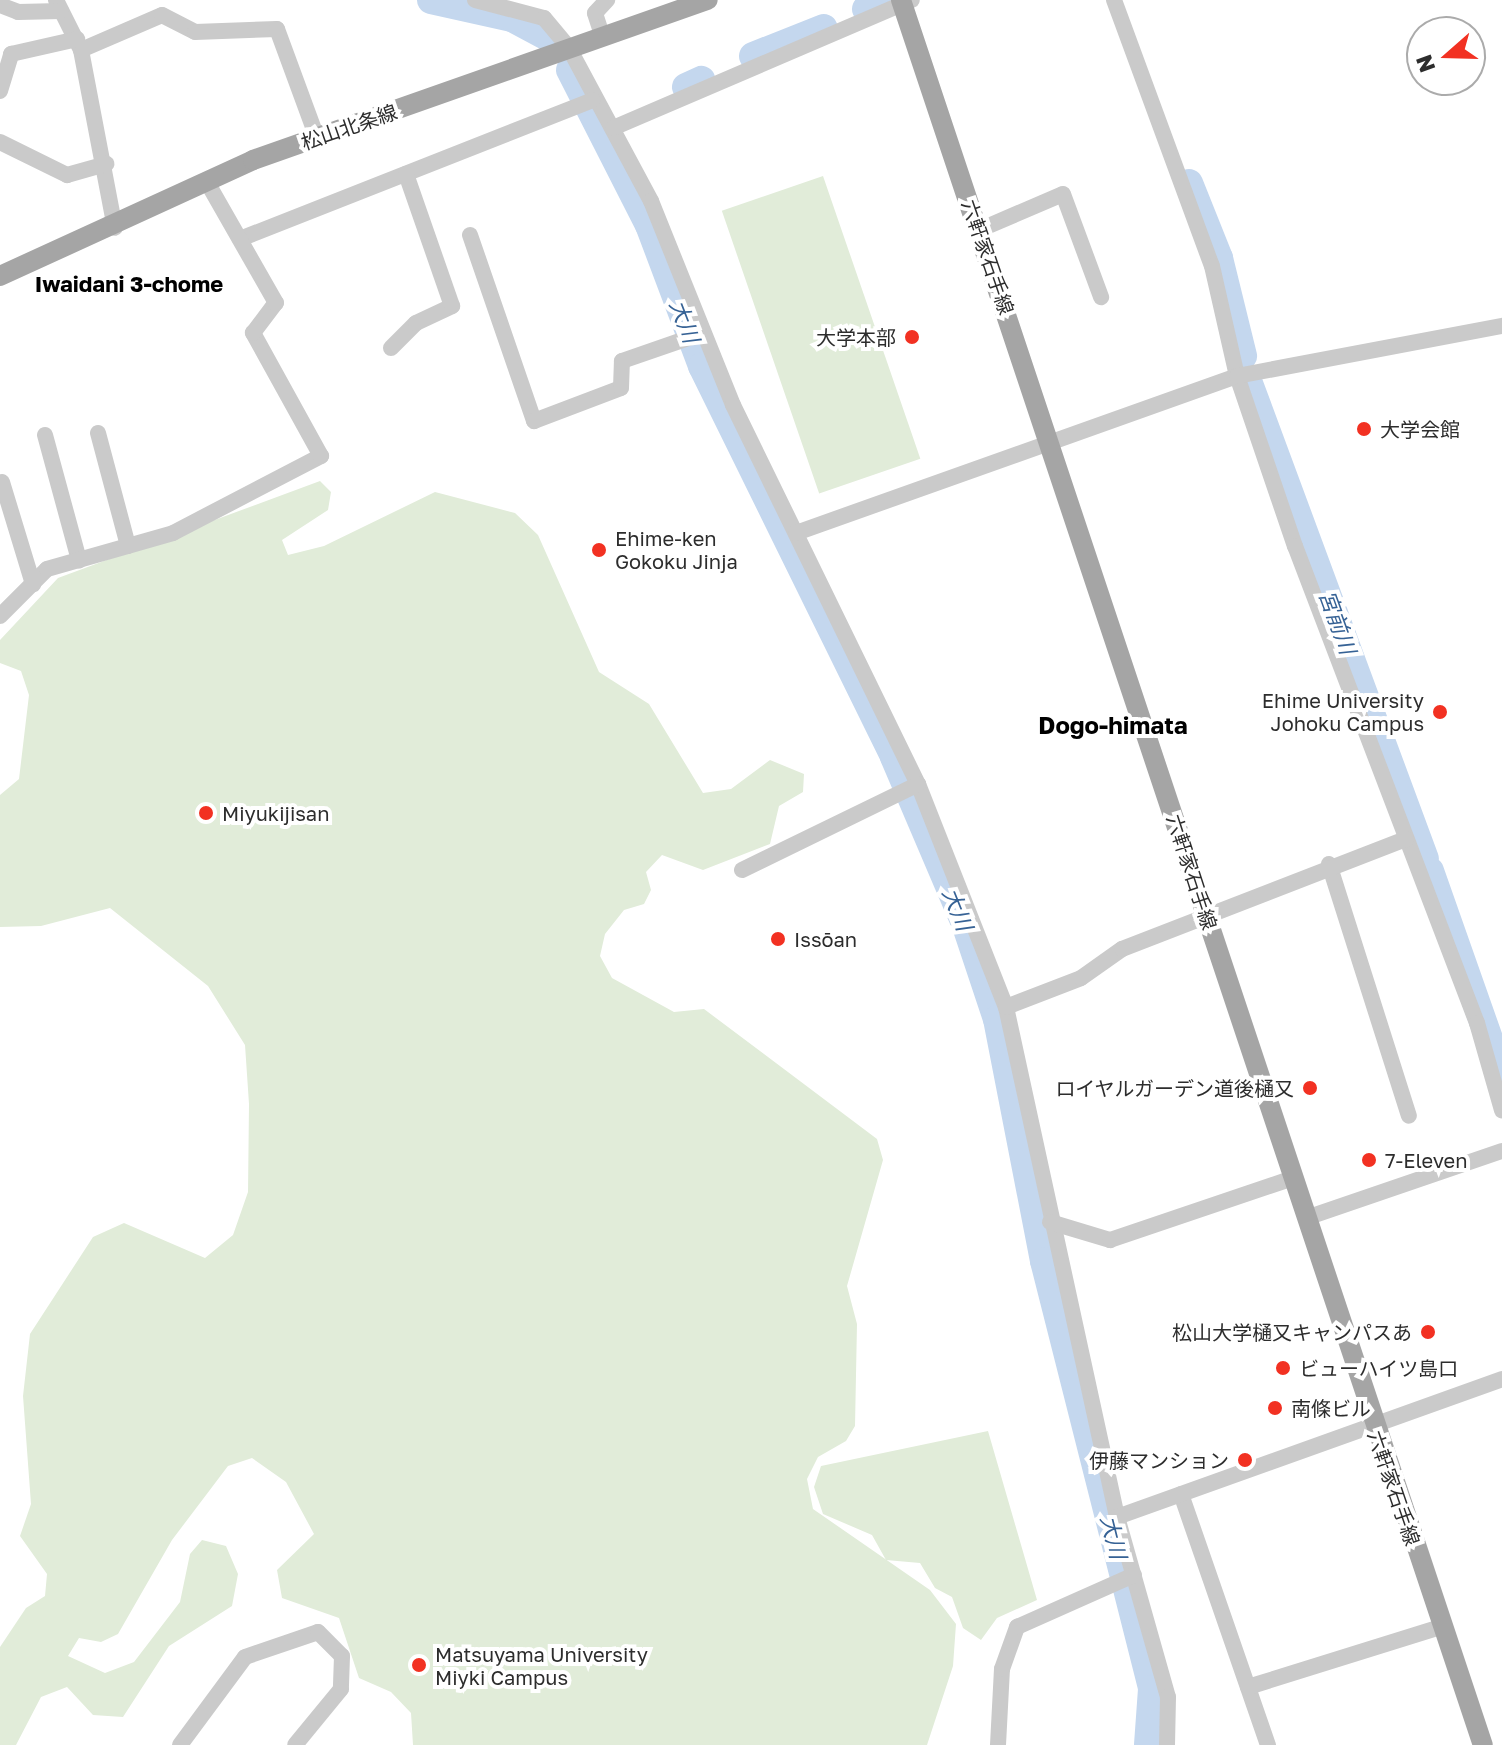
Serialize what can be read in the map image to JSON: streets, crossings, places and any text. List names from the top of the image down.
{
  "streets": {
    "main road": ["松山北条線", "六軒家石手線"]
  },
  "districts": ["Iwaidani 3-chome", "Dogo-himata"],
  "water": ["大川", "宮前川"],
  "places": [
    "大学本部",
    "大学会館",
    "Ehime-ken Gokoku Jinja",
    "Ehime University Johoku Campus",
    "Miyukijisan",
    "Issōan",
    "ロイヤルガーデン道後樋又",
    "7-Eleven",
    "松山大学樋又キャンパスあ",
    "ビューハイツ島口",
    "南條ビル",
    "伊藤マンション",
    "Matsuyama University Miyki Campus"
  ],
  "north": "left"
}
